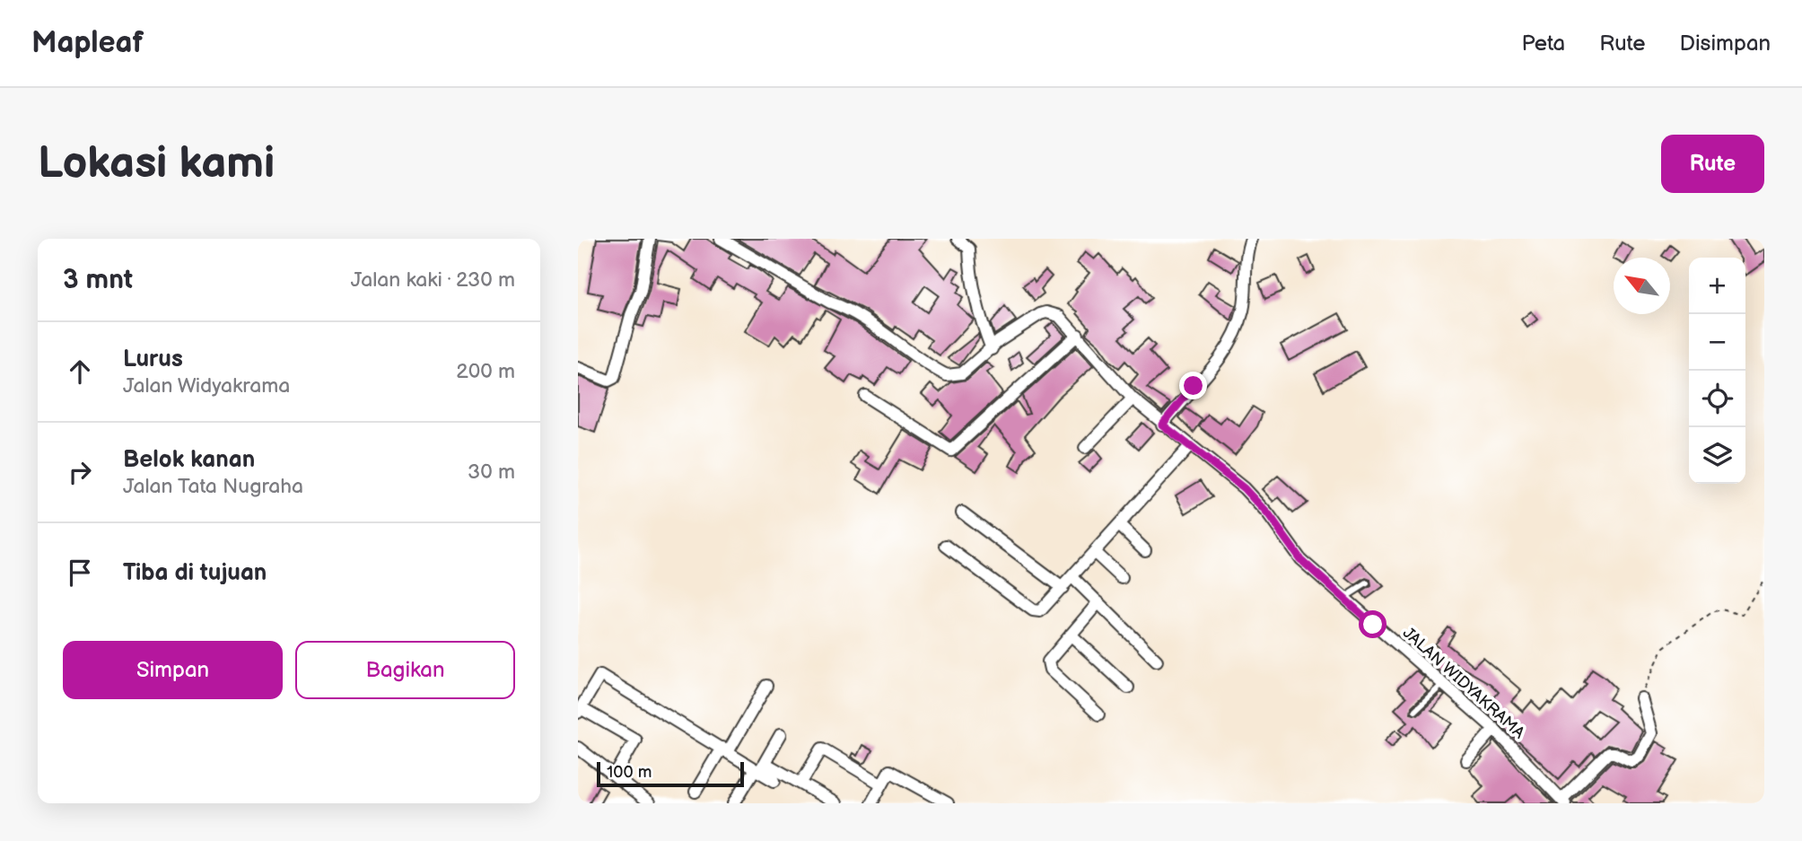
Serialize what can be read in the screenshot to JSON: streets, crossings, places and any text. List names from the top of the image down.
{
  "streets": {
    "street": ["JALAN WIDYAKRAMA"]
  },
  "scale_bar": "100 m",
  "north": "top left",
  "page": {
    "header": "Mapleaf",
    "nav": ["Peta", "Rute", "Disimpan"],
    "buttons": [
      "Rute",
      ["Simpan", "Bagikan"]
    ],
    "title": "Lokasi kami",
    "heading": ["3 mnt", "Jalan kaki · 230 m"],
    "map_buttons": ["+", "−"],
    "list": [
      ["Lurus", "Jalan Widyakrama", "200 m"],
      ["Belok kanan", "Jalan Tata Nugraha", "30 m"],
      "Tiba di tujuan"
    ],
    "scale": "100 m"
  }
}
